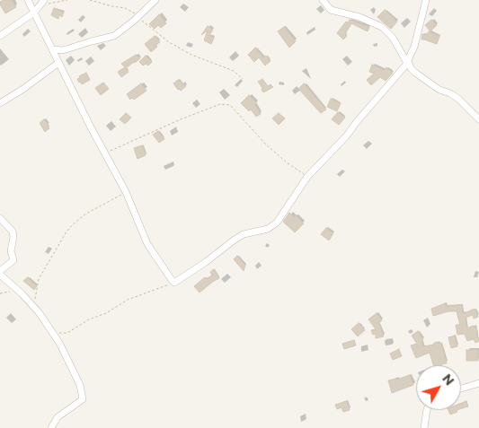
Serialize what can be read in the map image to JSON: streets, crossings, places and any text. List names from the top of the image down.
{
  "north": "top right"
}
